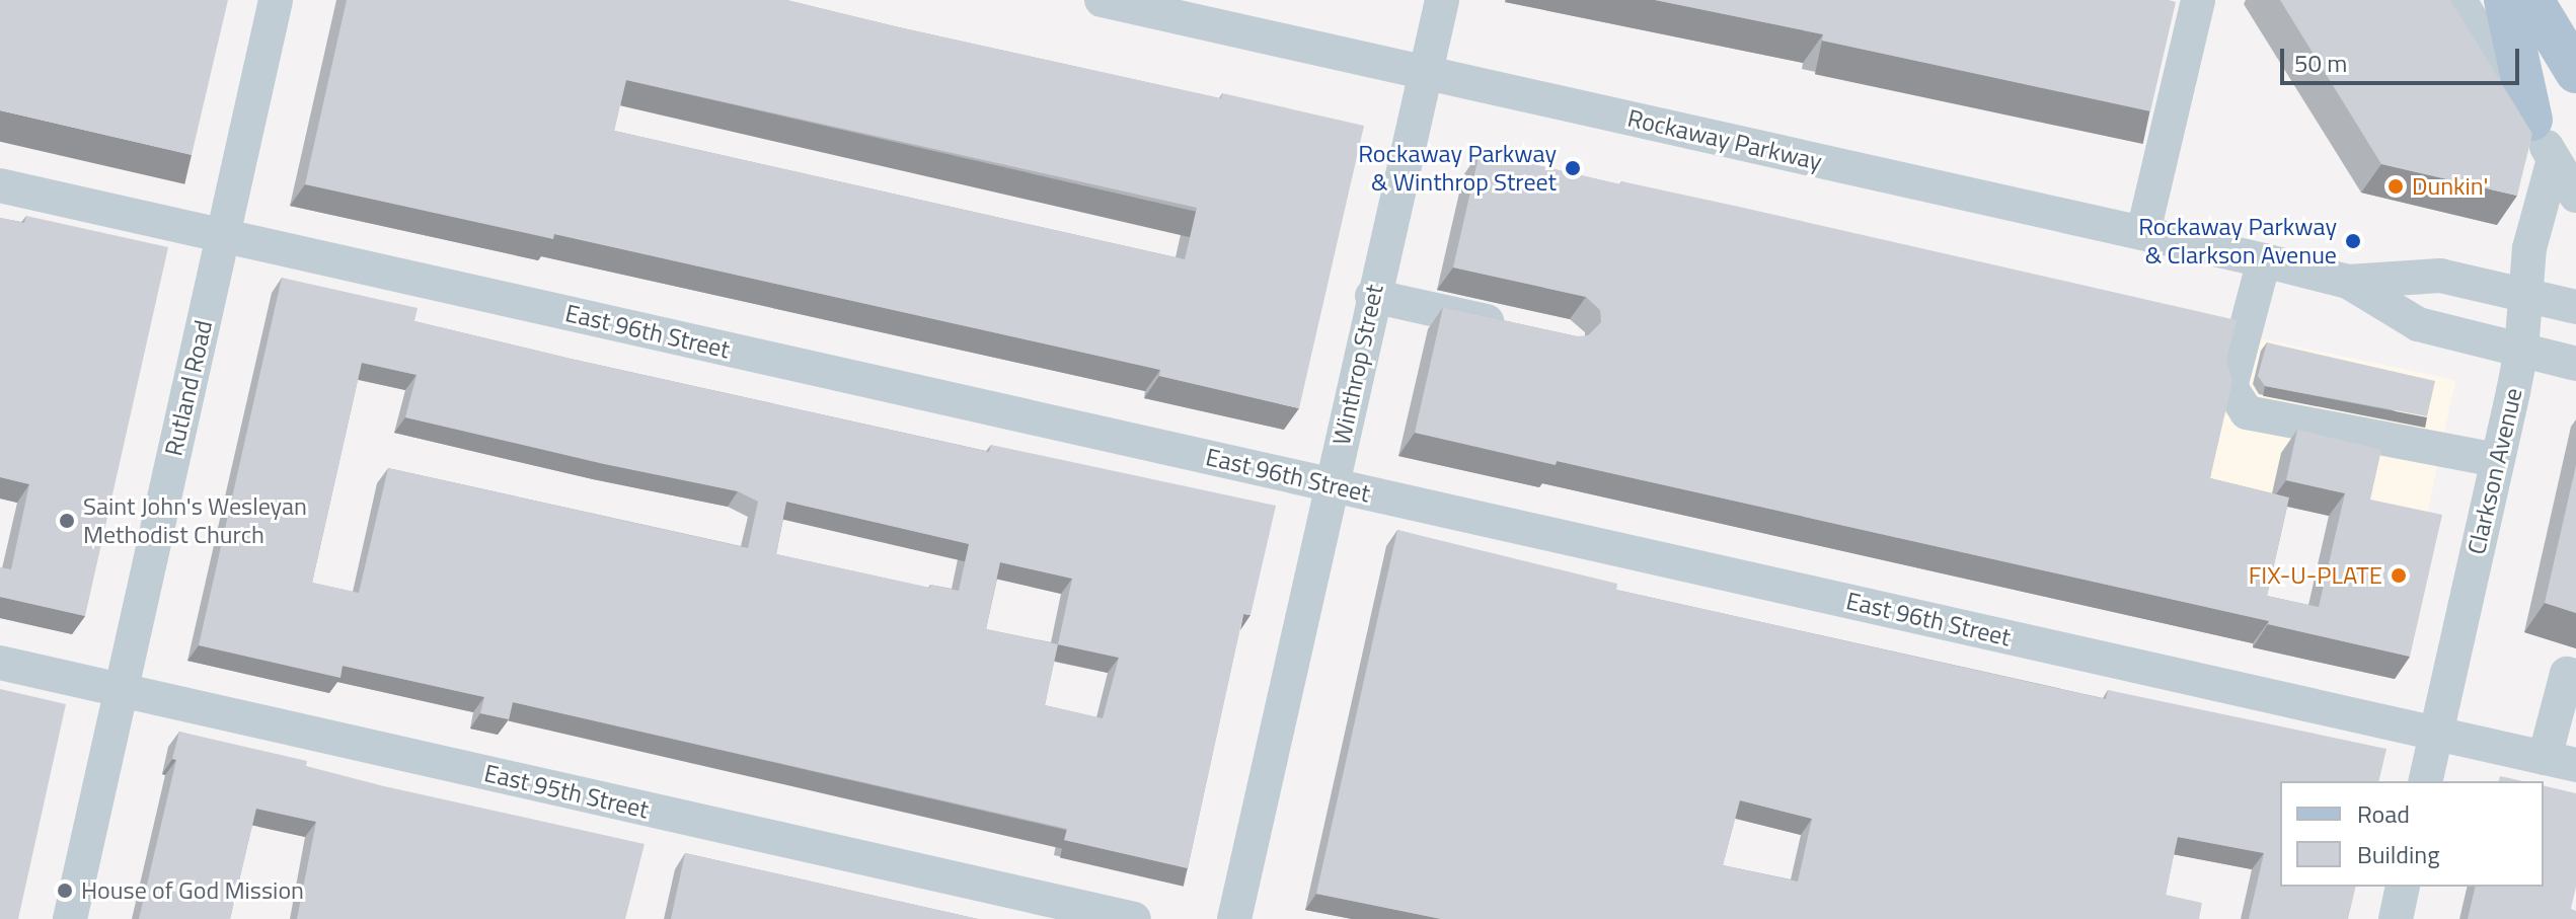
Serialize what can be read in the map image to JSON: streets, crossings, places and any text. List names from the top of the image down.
{
  "streets": {
    "street": [
      "Rockaway Parkway",
      "East 96th Street",
      "Winthrop Street",
      "Rutland Road",
      "Clarkson Avenue",
      "East 95th Street"
    ]
  },
  "crossings": [
    ["Rockaway Parkway", "Winthrop Street"],
    ["Rockaway Parkway", "Clarkson Avenue"],
    ["East 96th Street", "Winthrop Street"],
    ["East 96th Street", "Rutland Road"],
    ["East 96th Street", "Clarkson Avenue"],
    ["Rutland Road", "East 95th Street"]
  ],
  "places": [
    "Rockaway Parkway & Winthrop Street",
    "Dunkin'",
    "Rockaway Parkway & Clarkson Avenue",
    "Saint John's Wesleyan Methodist Church",
    "FIX-U-PLATE",
    "House of God Mission"
  ],
  "legend": ["Road", "Building"],
  "scale_bar": "50 m"
}
